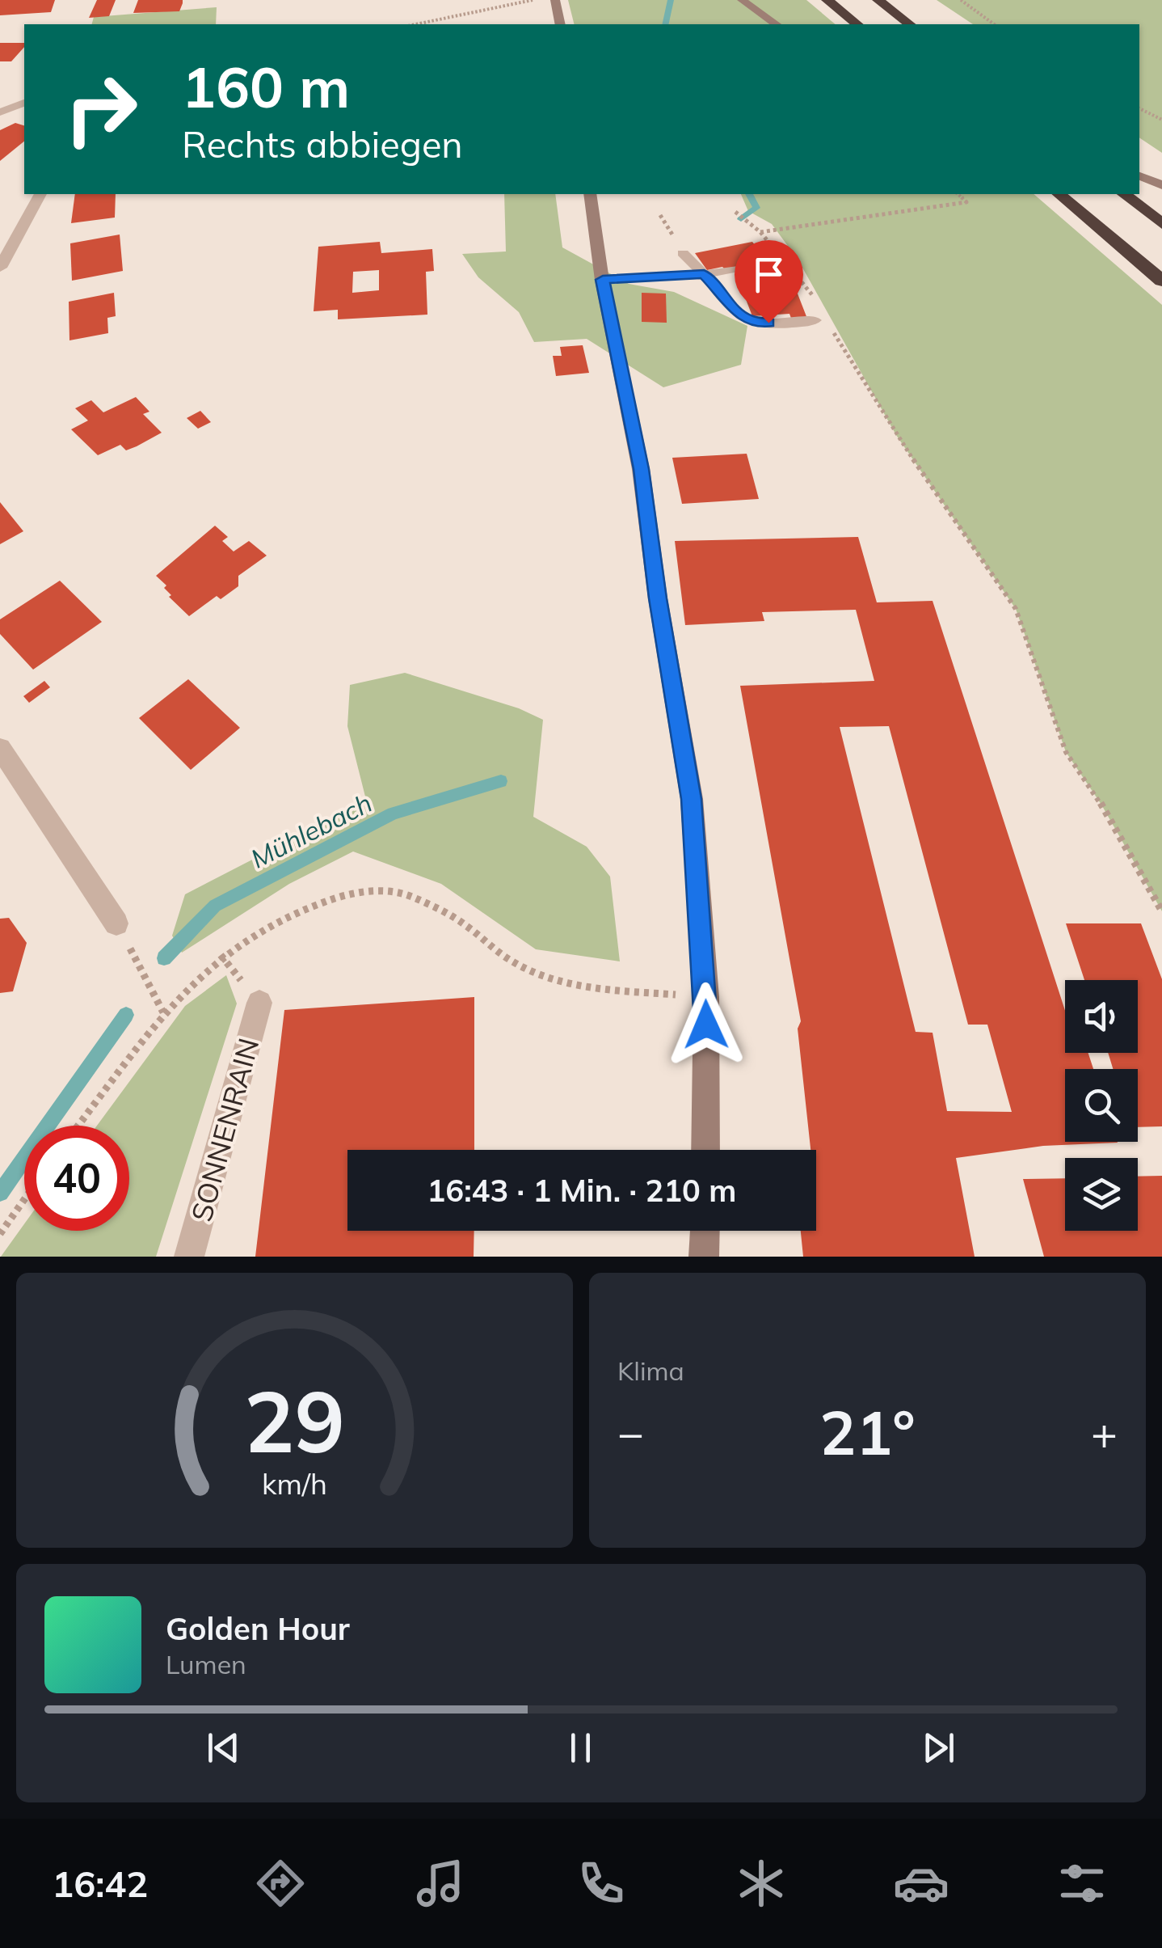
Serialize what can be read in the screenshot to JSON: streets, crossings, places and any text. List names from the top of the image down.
{
  "streets": {
    "street": ["SONNENRAIN"]
  },
  "water": ["Mühlebach"],
  "page": {
    "turn": ["160 m", "Rechts abbiegen"],
    "limit": "40",
    "trip": "16:43 · 1 Min. · 210 m",
    "tile": "Klima",
    "heat": ["−", "21°", "+"],
    "song": ["Golden Hour", "Lumen"],
    "tabs": "16:42",
    "gauge": ["29", "km/h"]
  }
}
